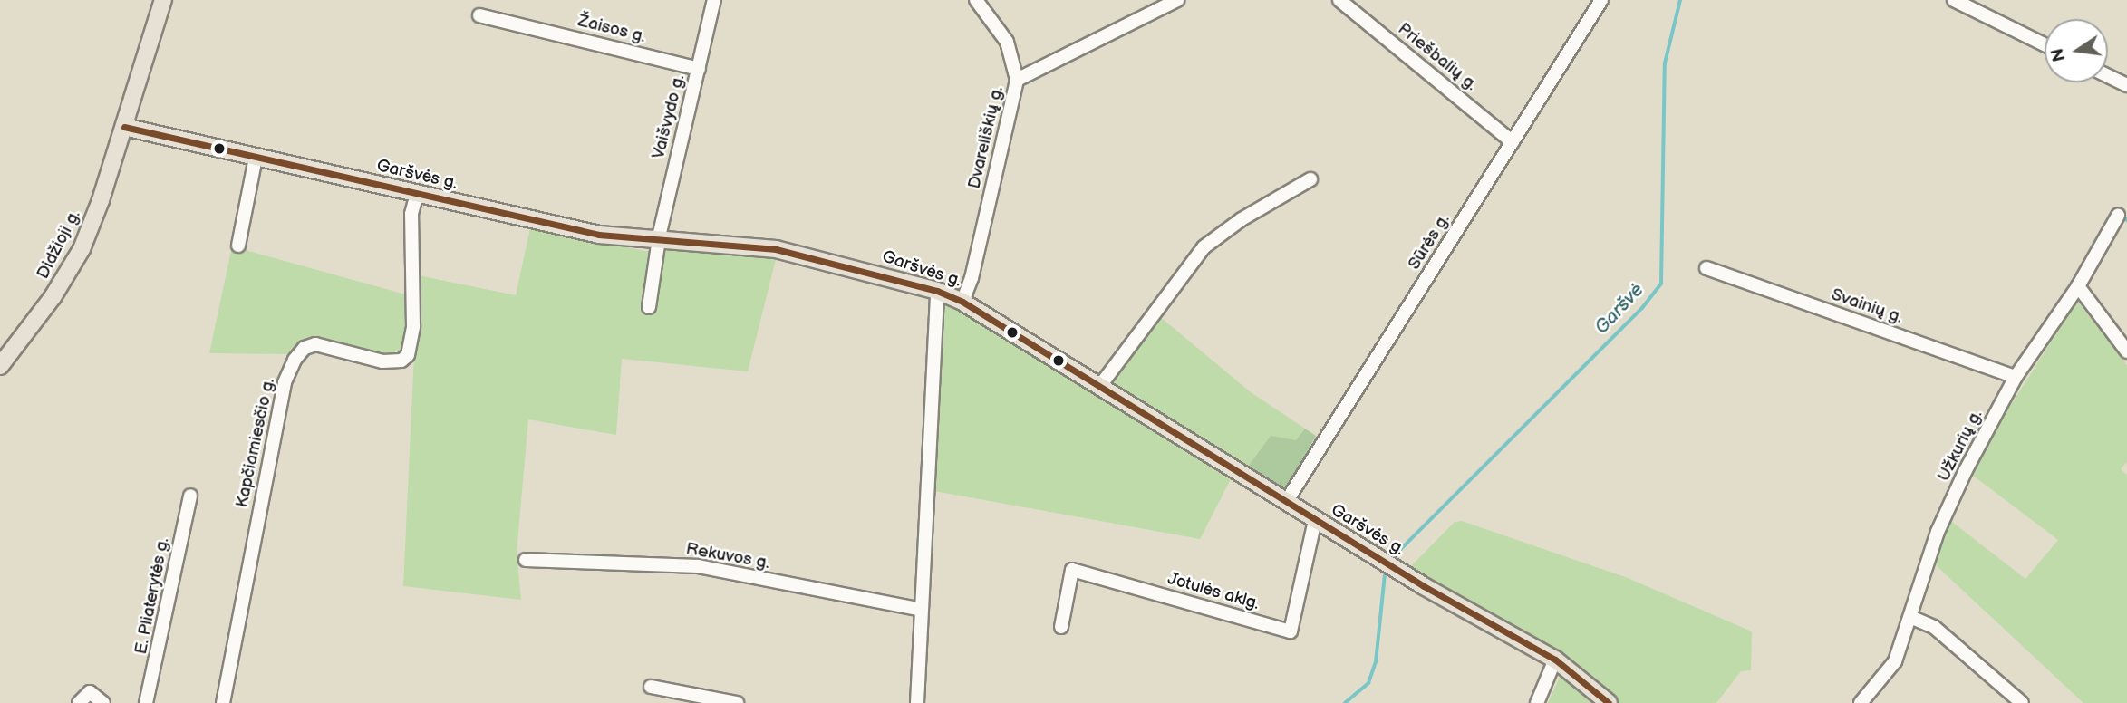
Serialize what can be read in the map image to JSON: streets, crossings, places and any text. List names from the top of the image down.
{
  "streets": {
    "main road": ["Garšvės g.", "Didžioji g."],
    "street": [
      "Žaisos g.",
      "Priešbalių g.",
      "Vaišvydo g.",
      "Dvareliškių g.",
      "Sūrės g.",
      "Svainių g.",
      "Kapčiamiesčio g.",
      "Užkurių g.",
      "Rekuvos g.",
      "Jotulės aklg.",
      "E. Pliaterytės g."
    ]
  },
  "crossings": [
    ["Žaisos g.", "Vaišvydo g."],
    ["Priešbalių g.", "Sūrės g."],
    ["Vaišvydo g.", "Garšvės g."],
    ["Dvareliškių g.", "Garšvės g."],
    ["Garšvės g.", "Sūrės g."],
    ["Garšvės g.", "Didžioji g."],
    ["Garšvės g.", "Kapčiamiesčio g."],
    ["Garšvės g.", "Jotulės aklg."],
    ["Svainių g.", "Užkurių g."]
  ],
  "water": ["Garšvė"],
  "north": "left"
}
